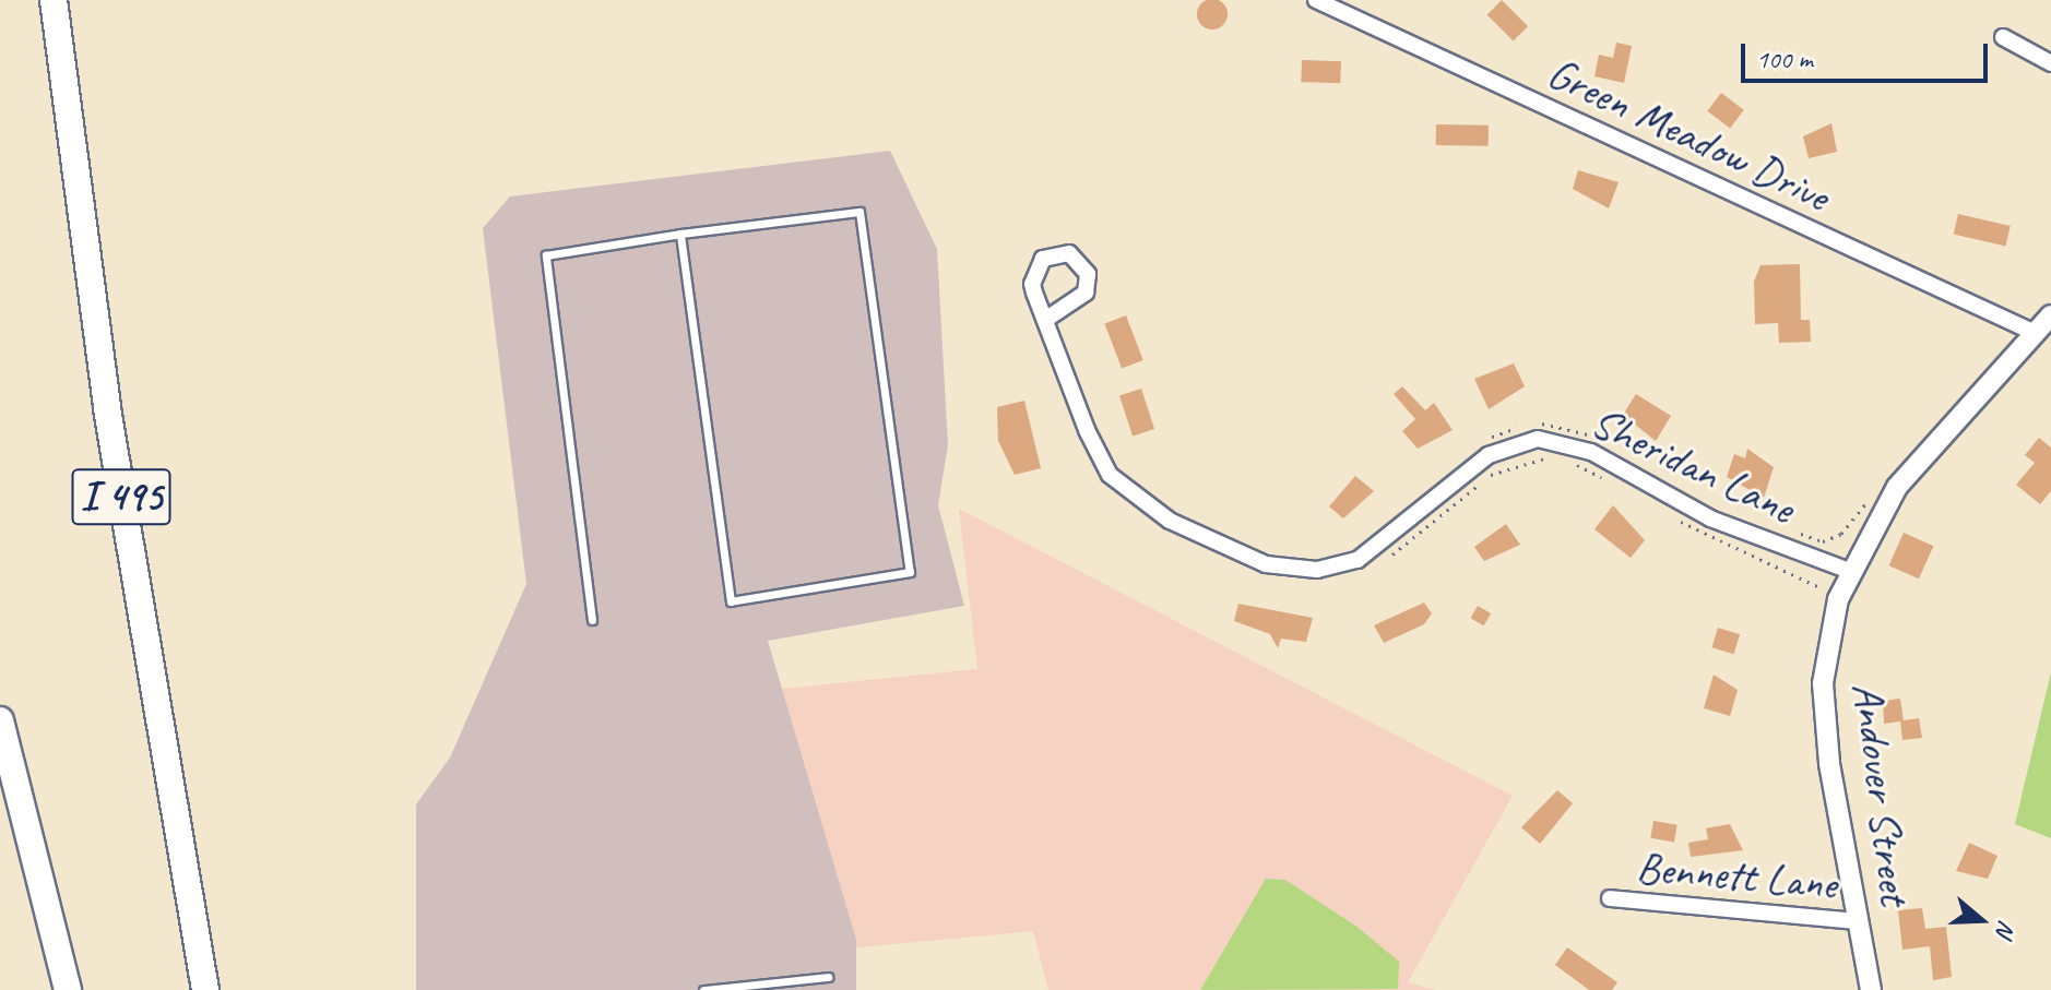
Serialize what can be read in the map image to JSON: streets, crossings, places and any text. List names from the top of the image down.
{
  "streets": {
    "highway": ["I 495"],
    "main road": ["Andover Street"],
    "street": ["Green Meadow Drive", "Sheridan Lane", "Bennett Lane"]
  },
  "crossings": [
    ["Green Meadow Drive", "Andover Street"],
    ["Sheridan Lane", "Andover Street"],
    ["Andover Street", "Bennett Lane"]
  ],
  "scale_bar": "100 m",
  "north": "right"
}
